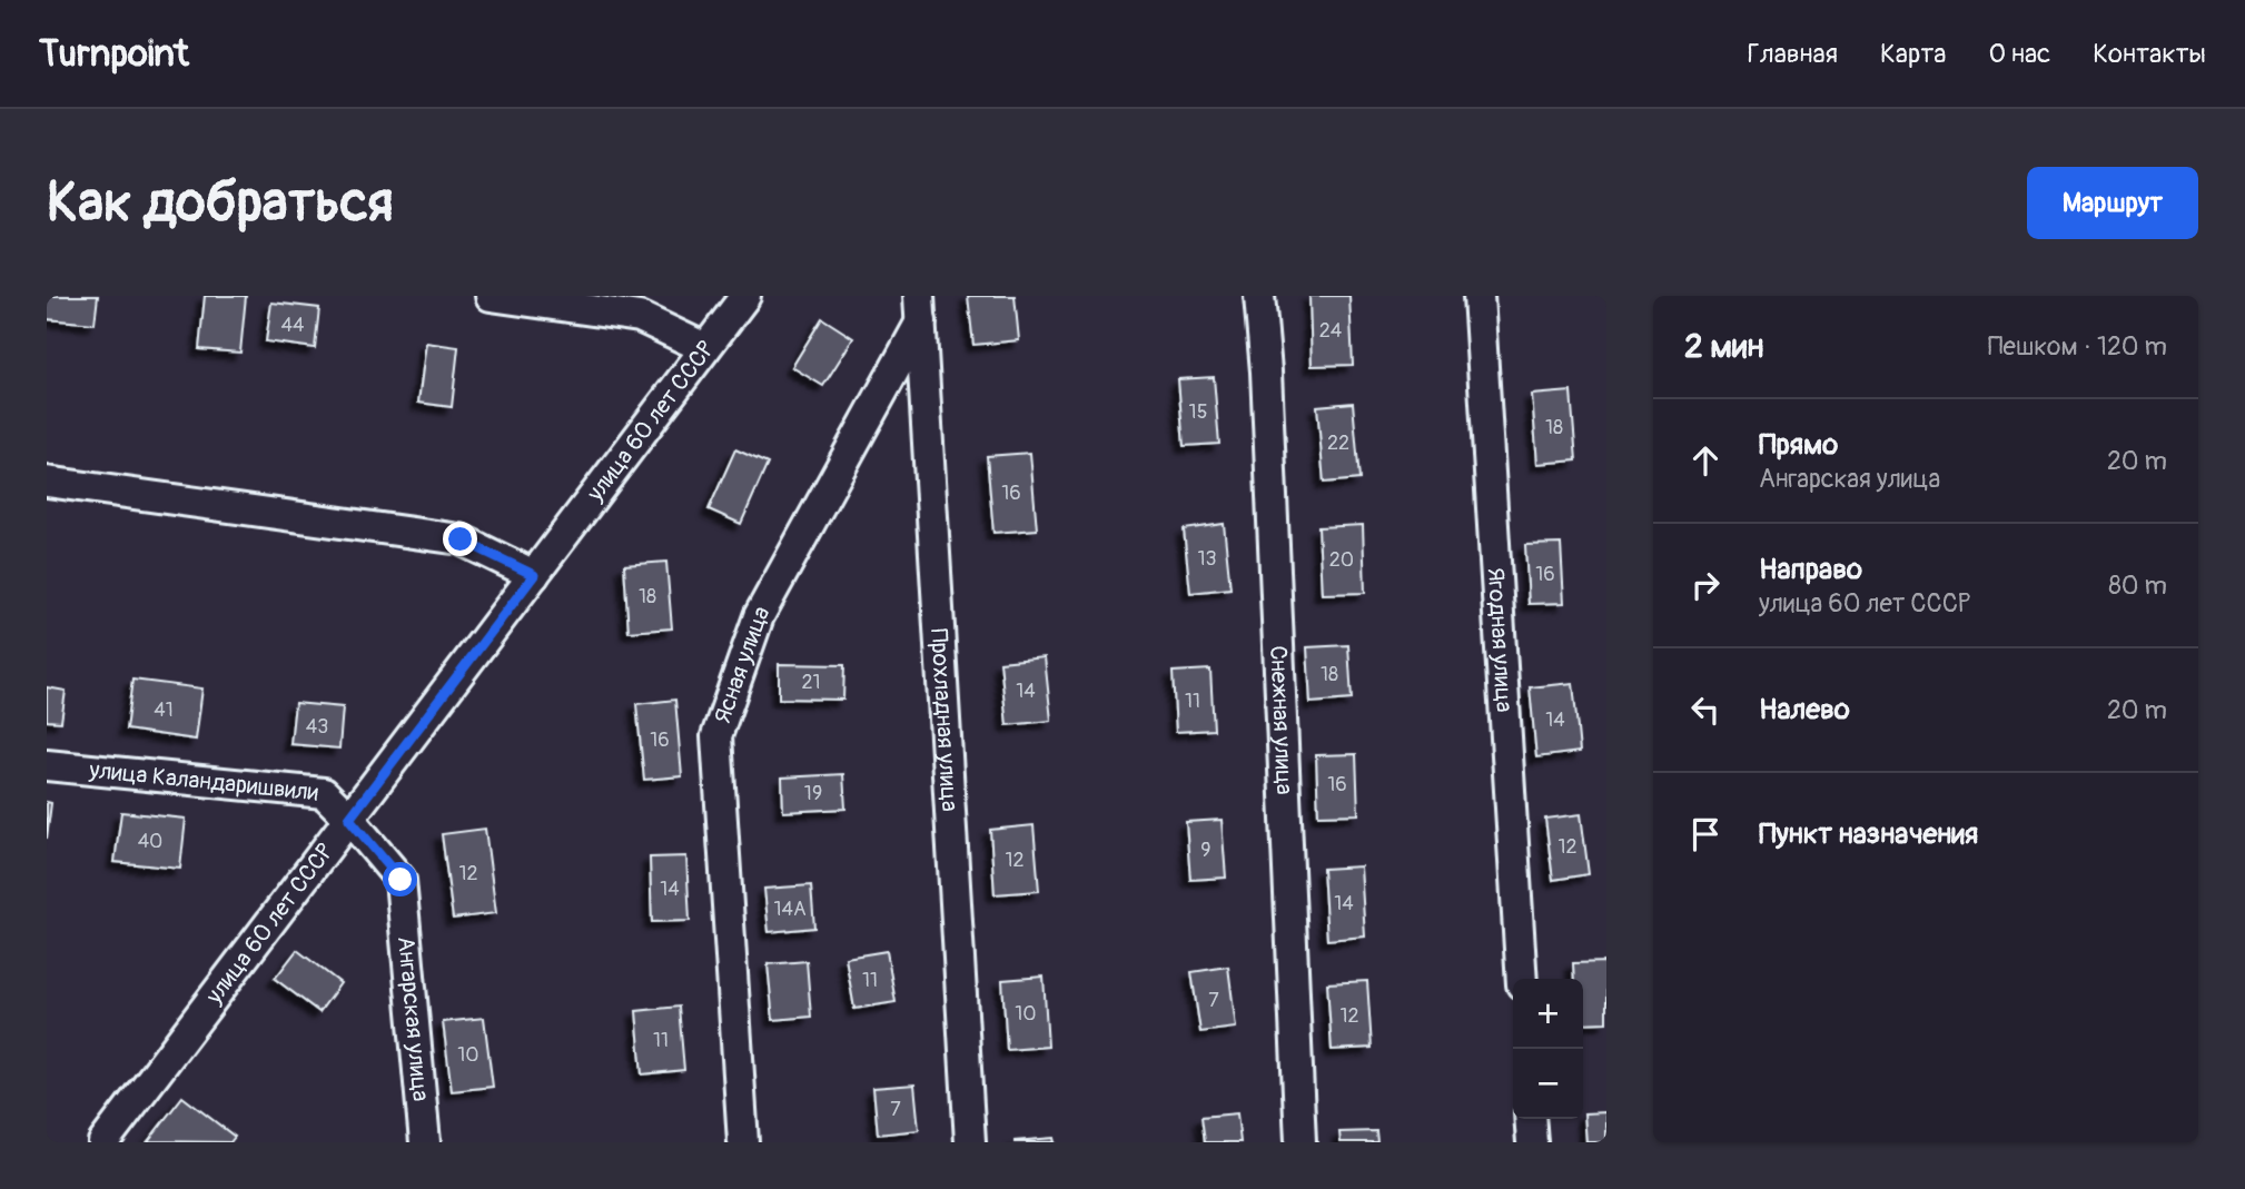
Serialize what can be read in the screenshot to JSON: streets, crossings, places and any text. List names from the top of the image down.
{
  "streets": {
    "street": [
      "улица 60 лет СССР",
      "Ягодная улица",
      "Ясная улица",
      "Снежная улица",
      "Прохладная улица",
      "улица Каландаришвили",
      "Ангарская улица"
    ]
  },
  "crossings": [
    ["улица 60 лет СССР", "улица Каландаришвили"],
    ["улица 60 лет СССР", "Ангарская улица"],
    ["Ясная улица", "Прохладная улица"],
    ["улица Каландаришвили", "Ангарская улица"]
  ],
  "house_numbers": [
    "44",
    "24",
    "15",
    "18",
    "22",
    "16",
    "13",
    "20",
    "16",
    "18",
    "18",
    "21",
    "14",
    "11",
    "41",
    "14",
    "43",
    "16",
    "16",
    "19",
    "40",
    "12",
    "9",
    "12",
    "12",
    "14",
    "14",
    "14А",
    "11",
    "7",
    "10",
    "12",
    "11",
    "10",
    "7"
  ],
  "page": {
    "header": "Turnpoint",
    "nav": [
      "Главная",
      "Карта",
      "О нас",
      "Контакты"
    ],
    "buttons": "Маршрут",
    "title": "Как добраться",
    "heading": ["2 мин", "Пешком · 120 m"],
    "list": [
      ["Прямо", "Ангарская улица", "20 m"],
      ["Направо", "улица 60 лет СССР", "80 m"],
      ["Налево", "20 m"],
      "Пункт назначения"
    ],
    "map_buttons": ["+", "−"]
  }
}
